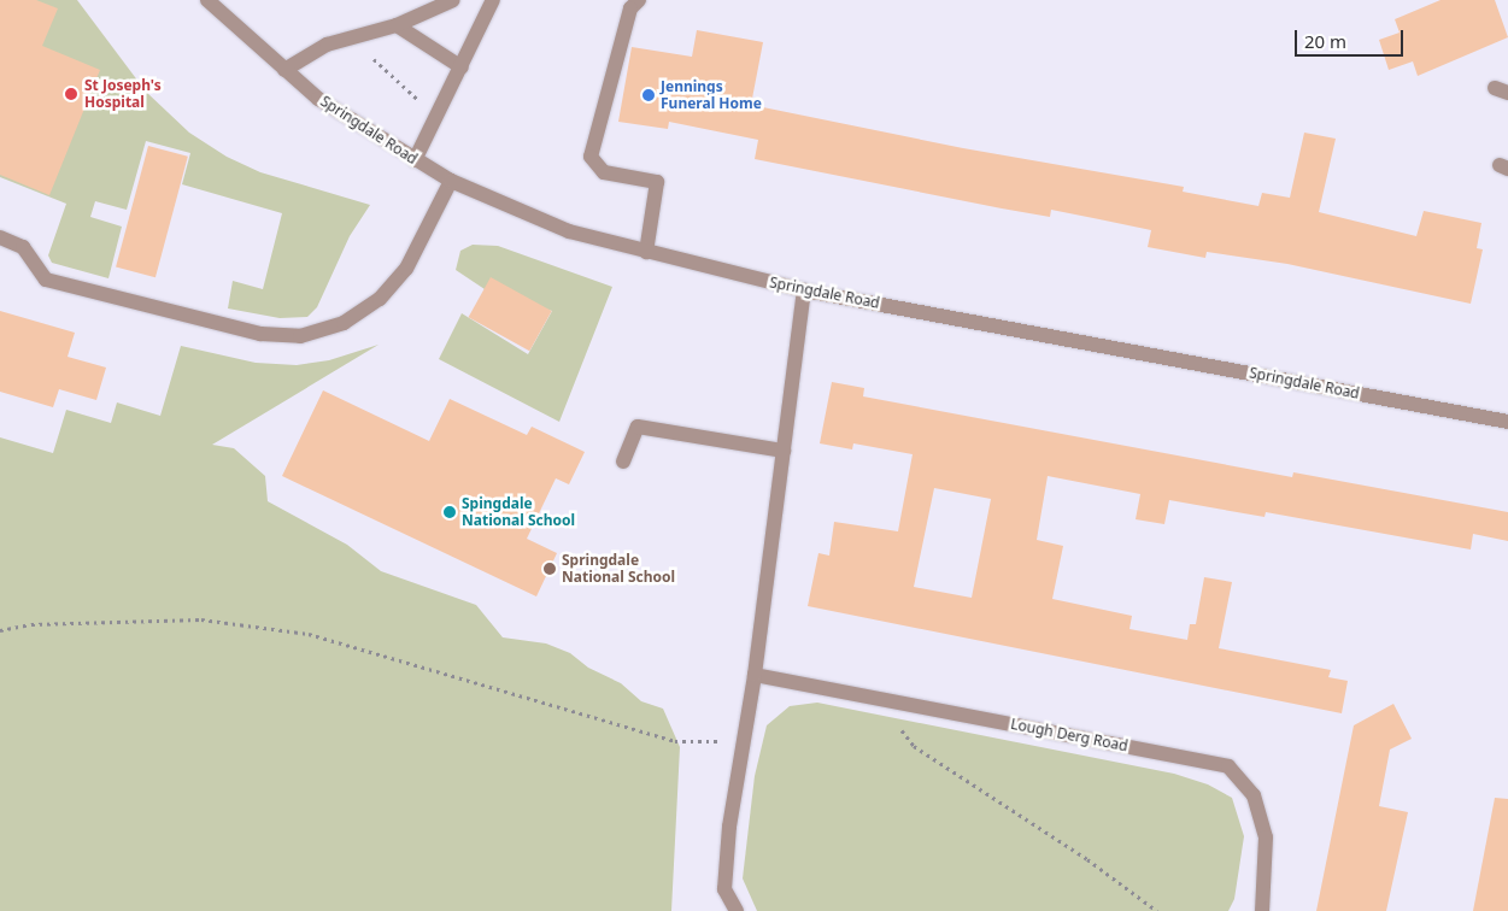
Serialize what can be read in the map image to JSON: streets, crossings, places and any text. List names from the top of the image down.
{
  "streets": {
    "street": ["Springdale Road", "Lough Derg Road"]
  },
  "places": [
    "St Joseph's Hospital",
    "Jennings Funeral Home",
    "Spingdale National School",
    "Springdale National School"
  ],
  "scale_bar": "20 m"
}
